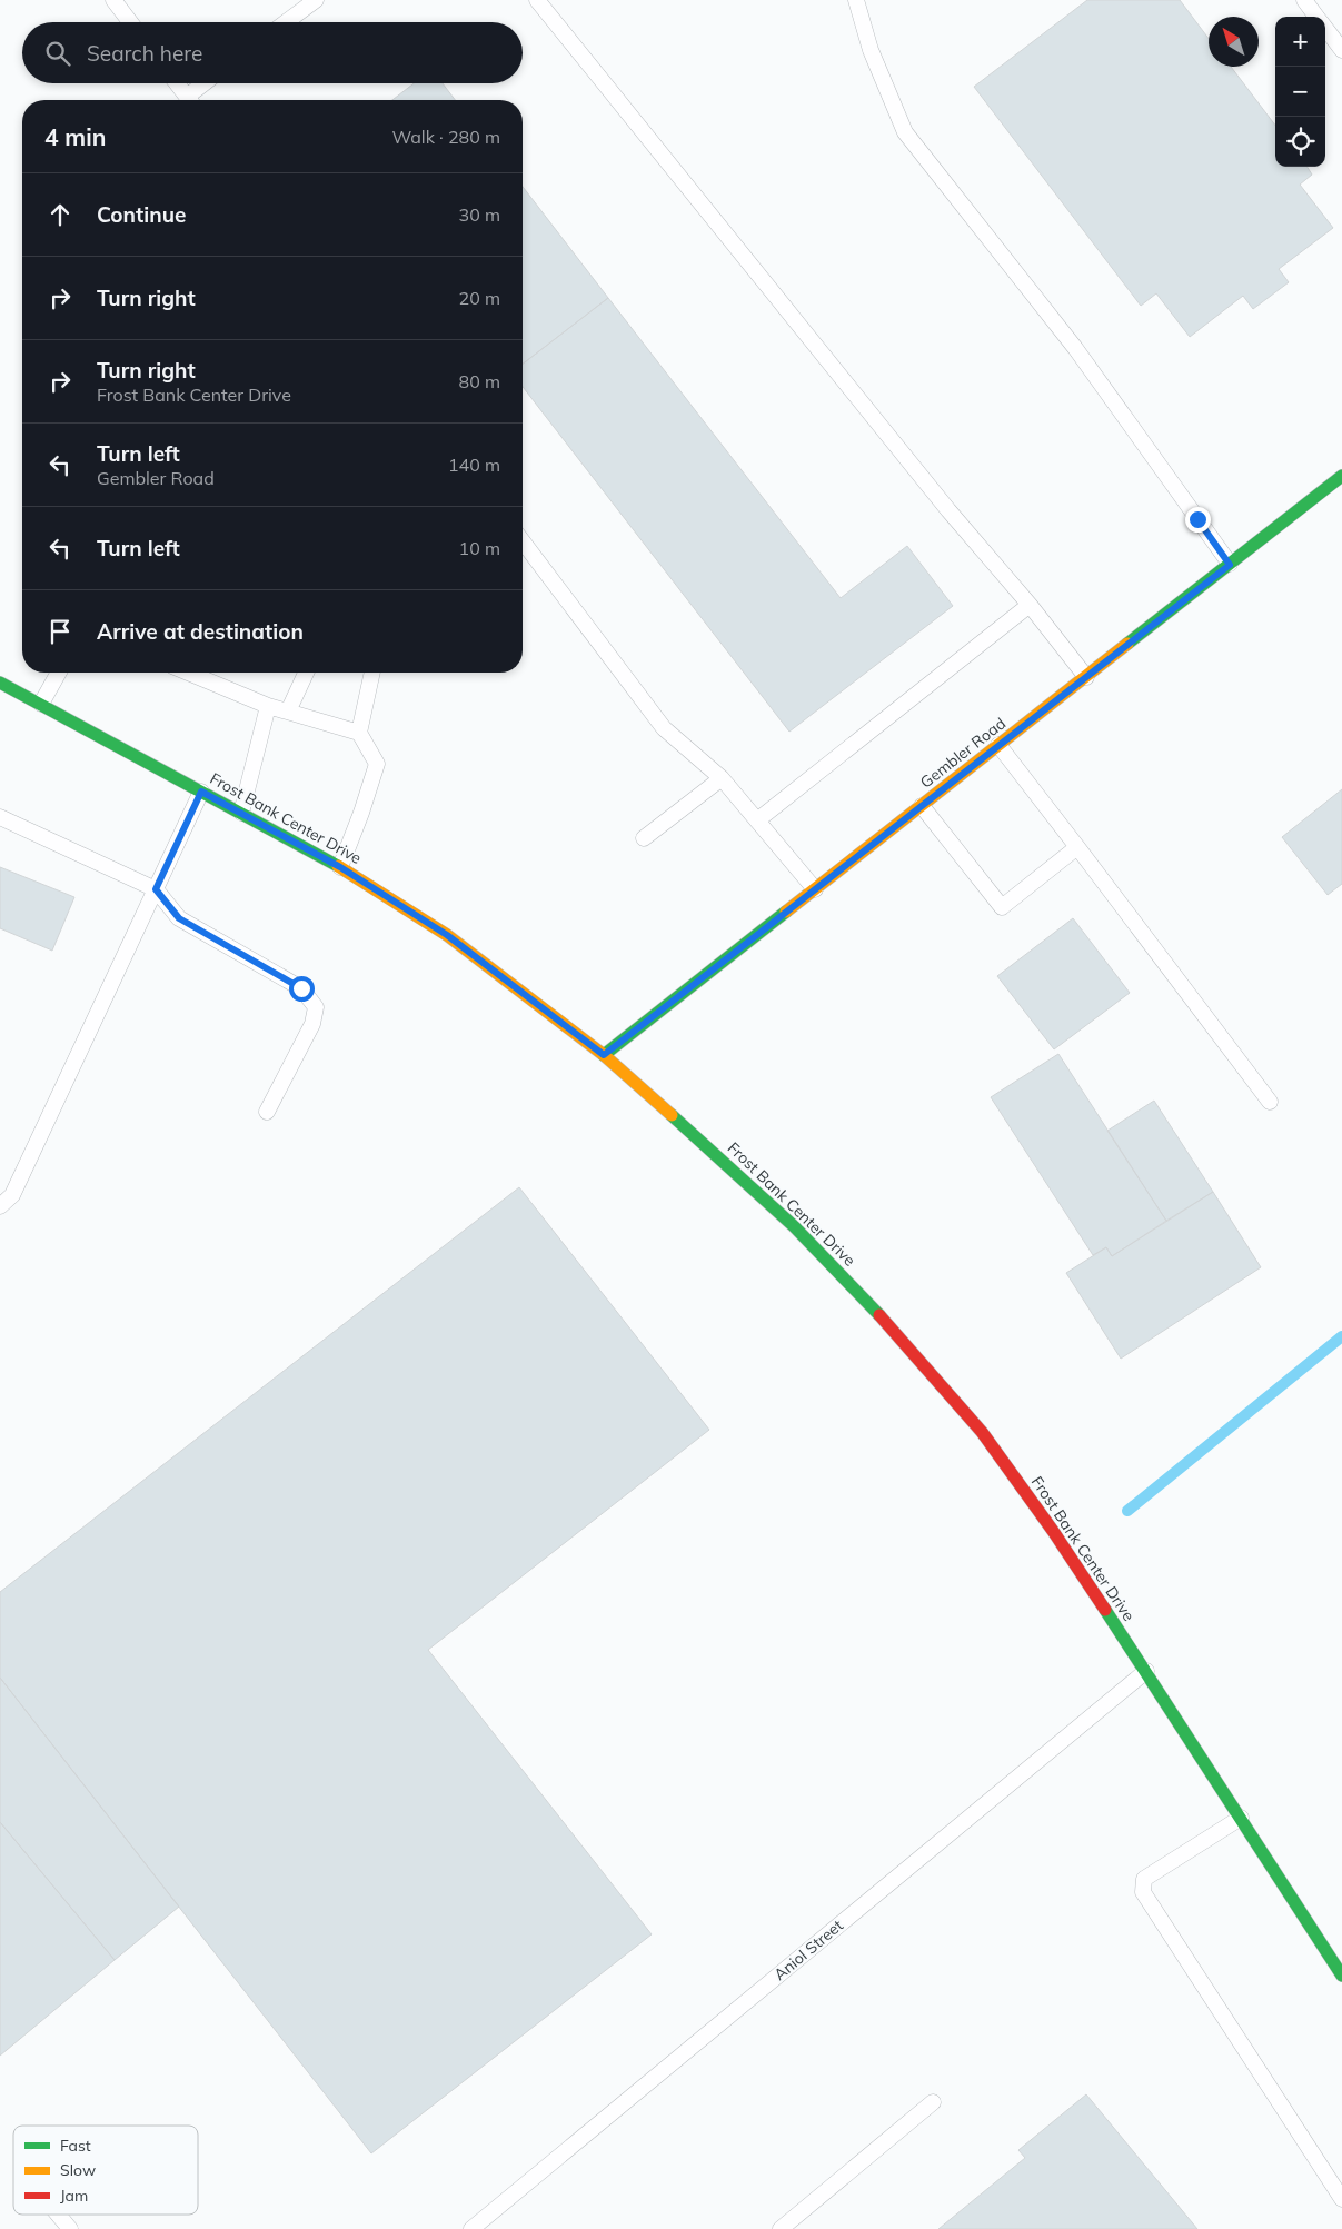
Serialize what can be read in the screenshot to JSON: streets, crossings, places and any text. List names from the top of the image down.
{
  "streets": {
    "main road": ["Gembler Road", "Frost Bank Center Drive"],
    "lane": ["Aniol Street"]
  },
  "crossings": [
    ["Gembler Road", "Frost Bank Center Drive"],
    ["Frost Bank Center Drive", "Aniol Street"]
  ],
  "legend": ["Fast", "Slow", "Jam"],
  "north": "top left",
  "page": {
    "map_buttons": ["+", "−"],
    "search": "Search here",
    "heading": ["4 min", "Walk · 280 m"],
    "list": [
      ["Continue", "30 m"],
      ["Turn right", "20 m"],
      ["Turn right", "Frost Bank Center Drive", "80 m"],
      ["Turn left", "Gembler Road", "140 m"],
      ["Turn left", "10 m"],
      "Arrive at destination"
    ]
  }
}
